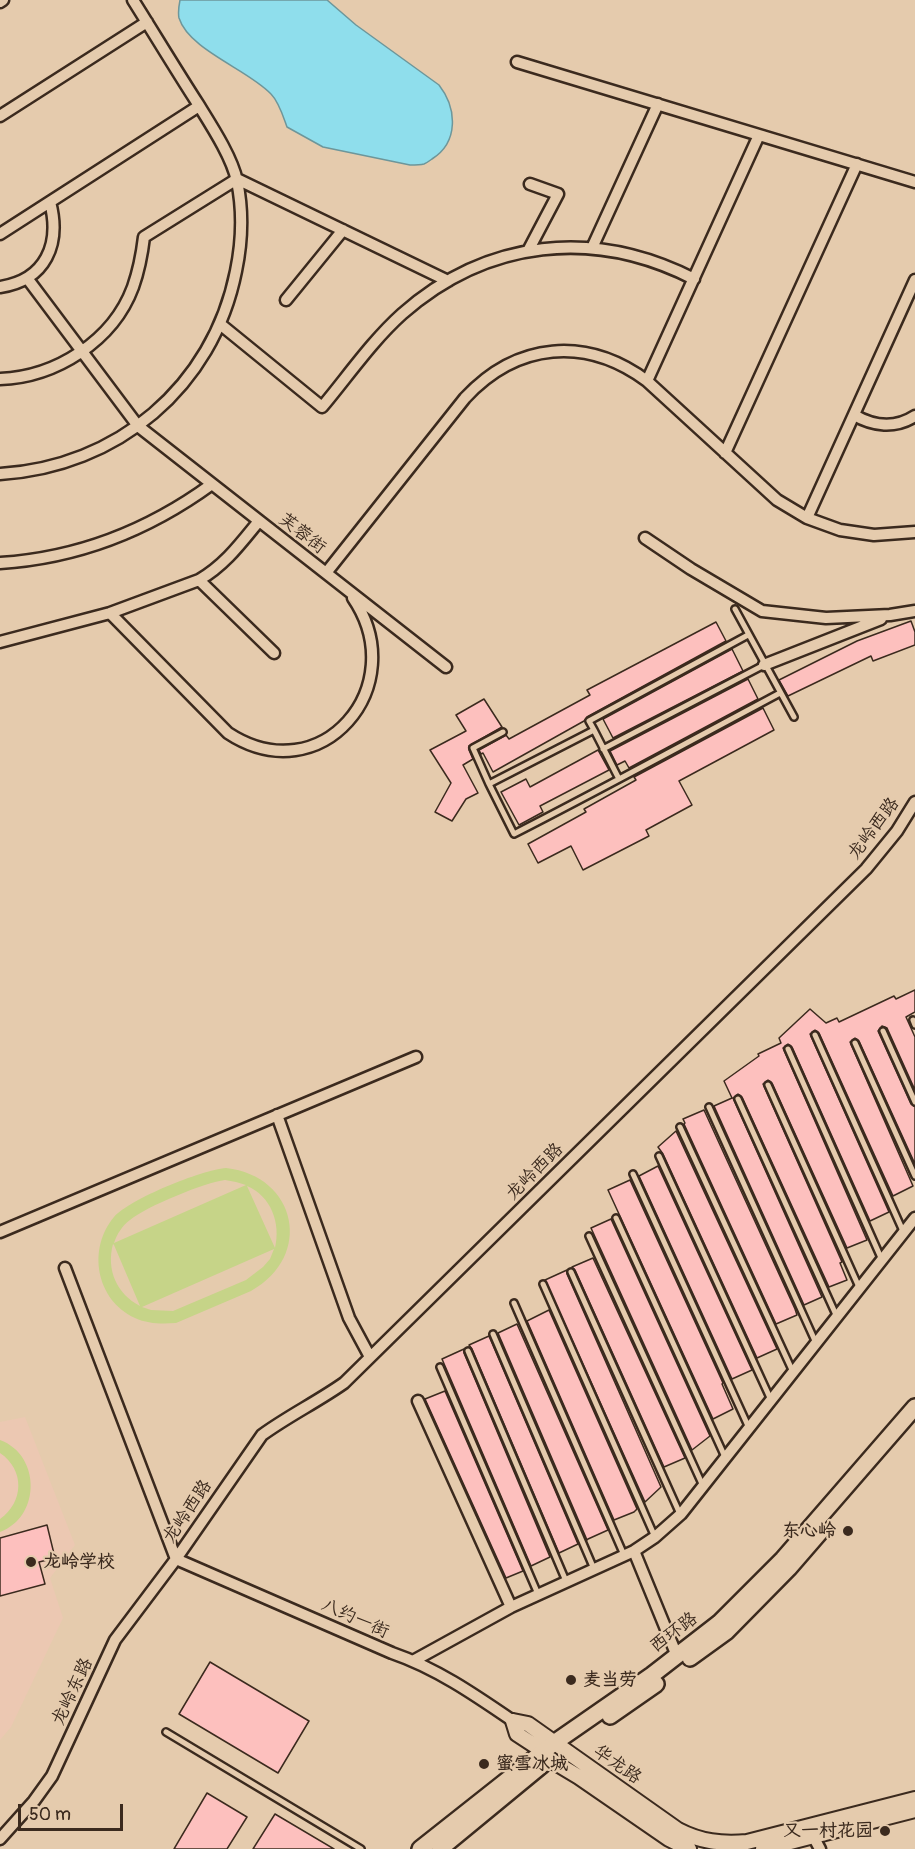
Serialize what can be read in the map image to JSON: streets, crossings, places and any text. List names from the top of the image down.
{
  "streets": {
    "main road": ["西环路"],
    "street": [
      "芙蓉街",
      "龙岭西路",
      "八约一街",
      "龙岭东路",
      "华龙路"
    ]
  },
  "crossings": [
    ["龙岭西路", "八约一街"],
    ["龙岭西路", "龙岭东路"],
    ["八约一街", "龙岭东路"],
    ["八约一街", "华龙路"],
    ["西环路", "华龙路"]
  ],
  "places": [
    "东心岭",
    "龙岭学校",
    "麦当劳",
    "蜜雪冰城",
    "又一村花园"
  ],
  "scale_bar": "50 m"
}
